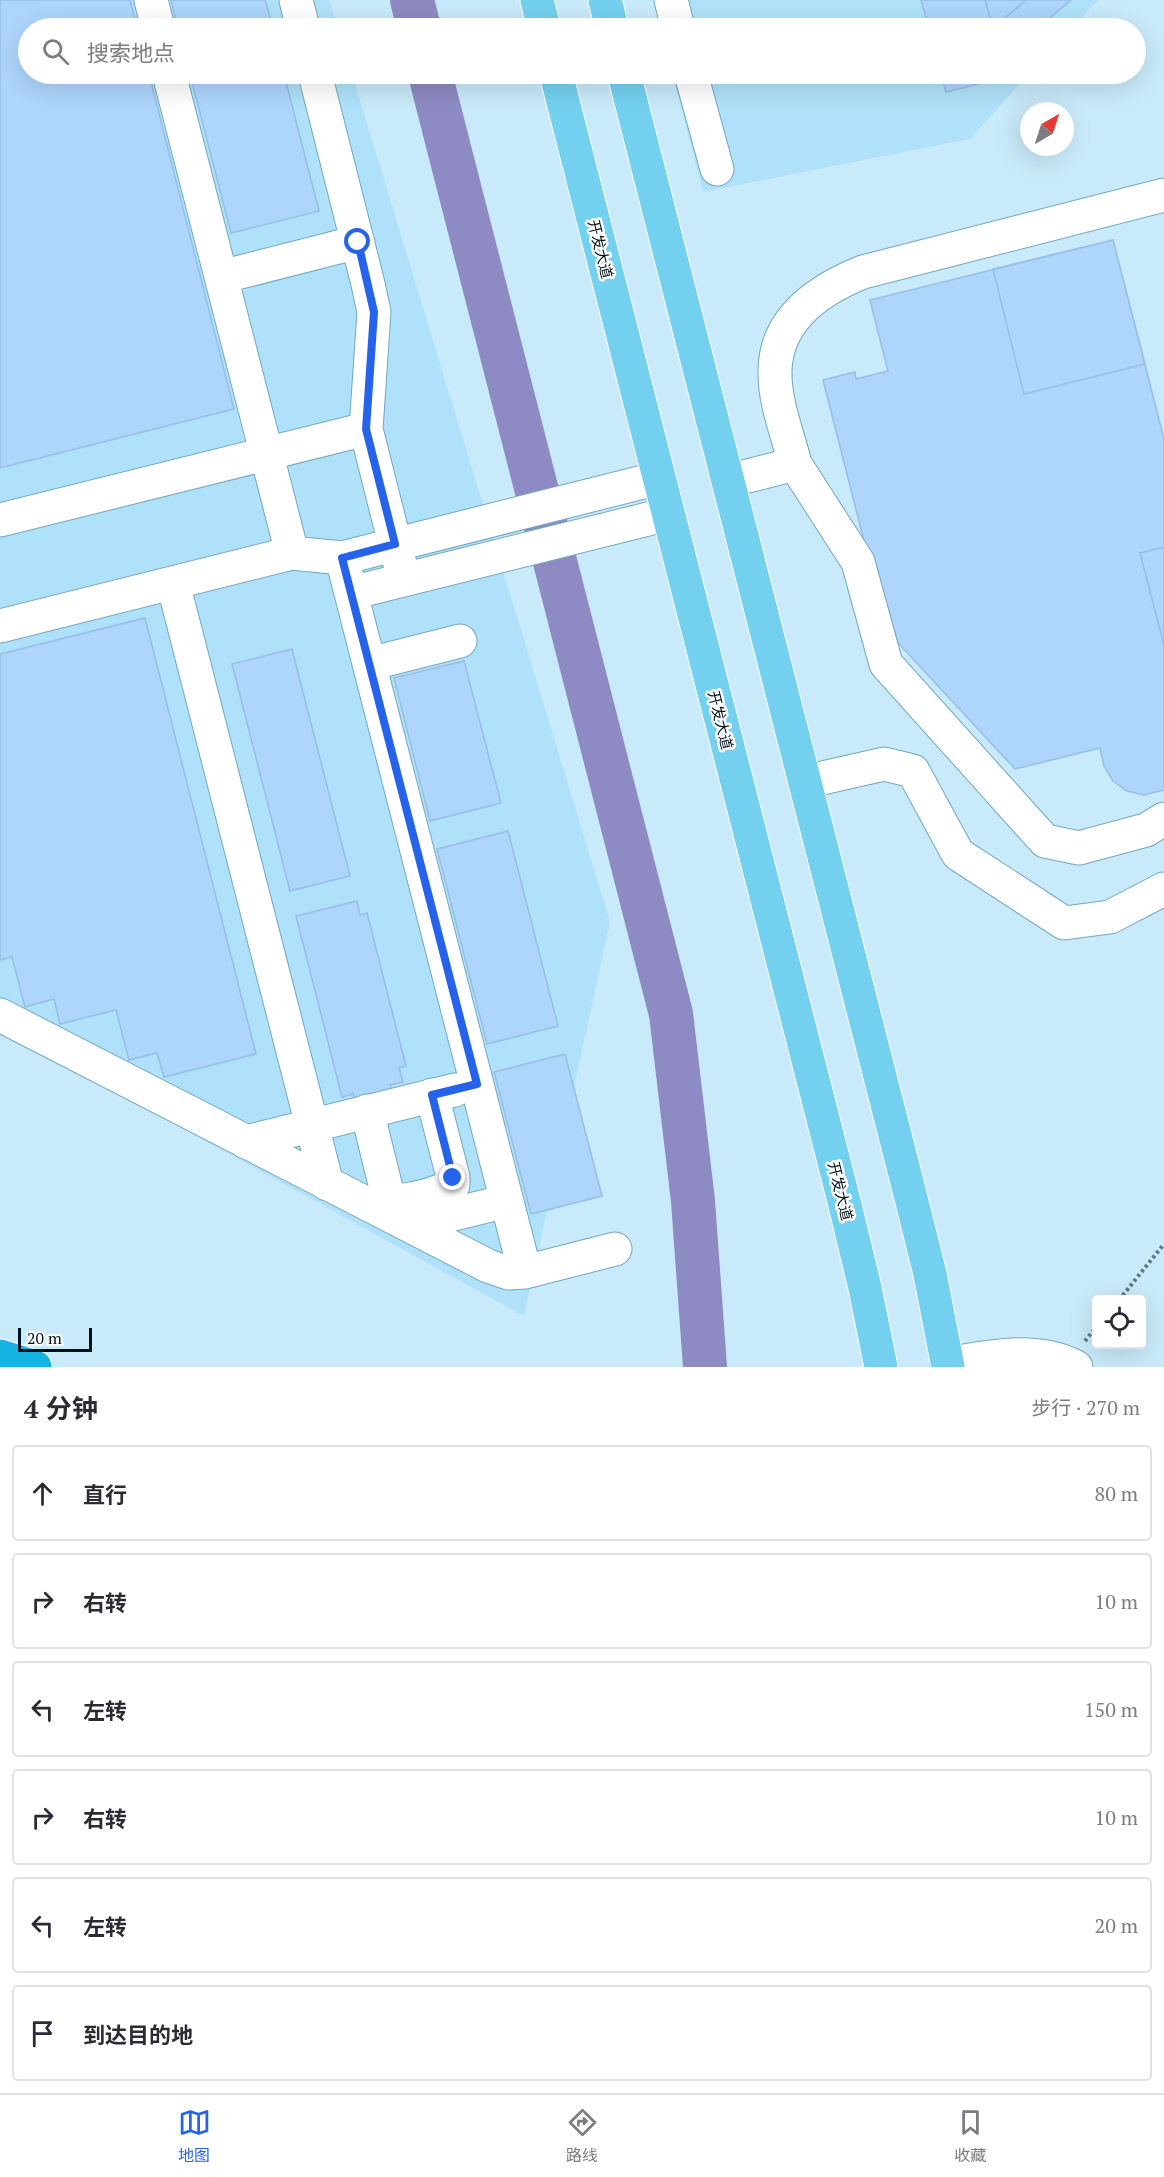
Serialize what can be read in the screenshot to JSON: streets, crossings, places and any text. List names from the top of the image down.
{
  "streets": {
    "main road": ["开发大道"]
  },
  "scale_bar": "20 m",
  "north": "top right",
  "page": {
    "search": "搜索地点",
    "scale": "20 m",
    "heading": ["4 分钟", "步行 · 270 m"],
    "list": [
      ["直行", "80 m"],
      ["右转", "10 m"],
      ["左转", "150 m"],
      ["右转", "10 m"],
      ["左转", "20 m"],
      "到达目的地"
    ],
    "nav": ["地图", "路线", "收藏"]
  }
}
